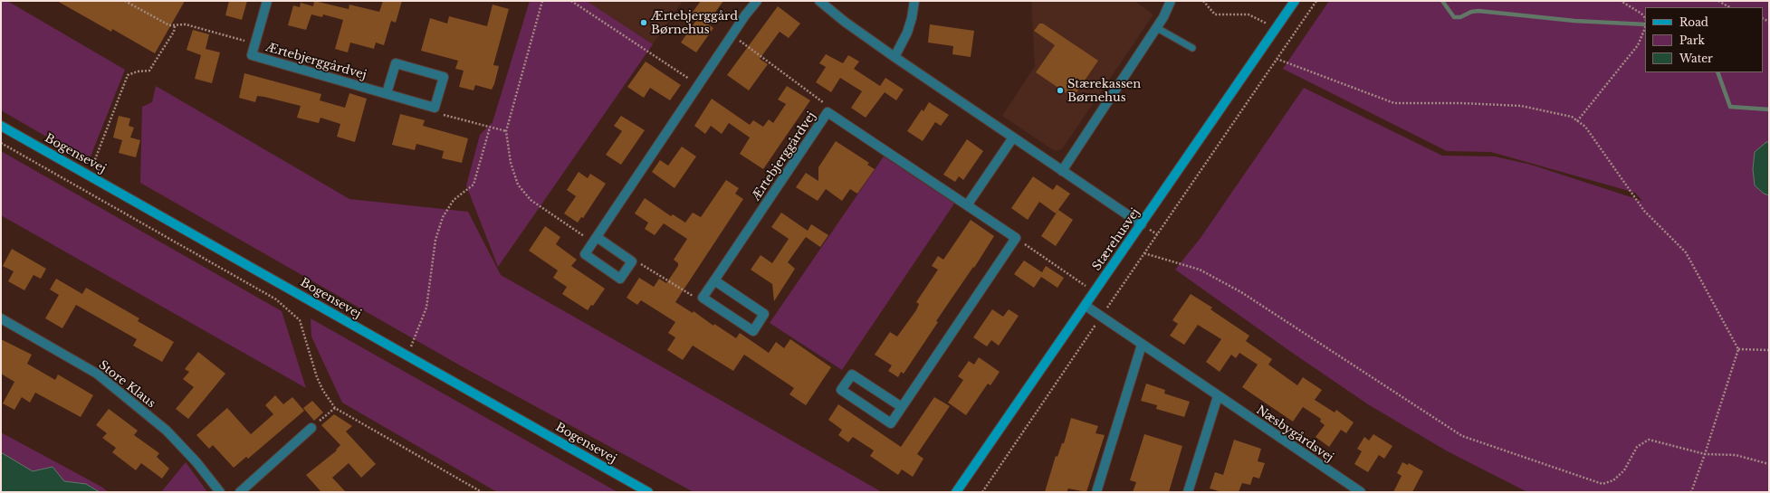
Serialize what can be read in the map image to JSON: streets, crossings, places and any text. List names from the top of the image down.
{
  "streets": {
    "main road": ["Bogensevej", "Stærehusvej"],
    "street": ["Ærtebjerggårdvej", "Store Klaus", "Næsbygårdsvej"]
  },
  "crossings": [
    ["Stærehusvej", "Næsbygårdsvej"]
  ],
  "places": ["Ærtebjerggård Børnehus", "Stærekassen Børnehus"],
  "legend": ["Road", "Park", "Water"]
}
